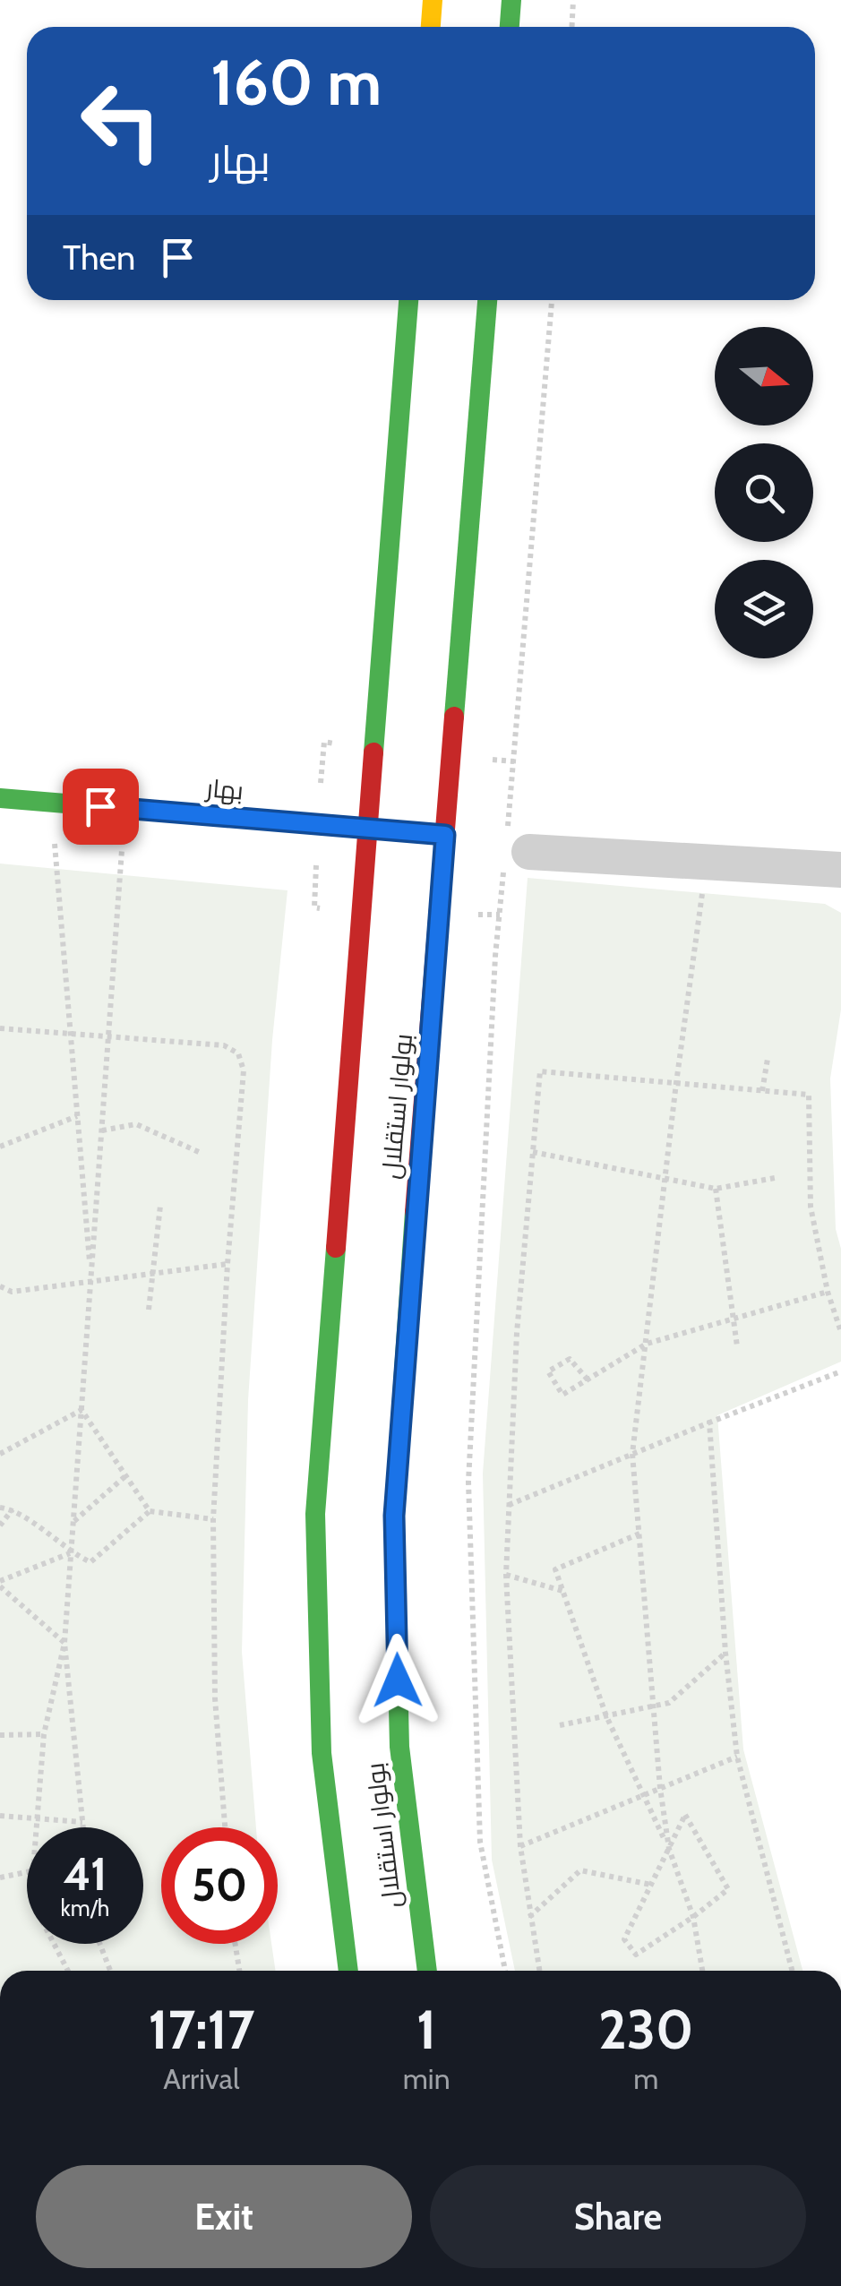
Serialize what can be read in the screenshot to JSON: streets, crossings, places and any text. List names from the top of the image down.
{
  "streets": {
    "main road": ["بهار", "بولوار استقلال"]
  },
  "crossings": [
    ["بهار", "بولوار استقلال"]
  ],
  "north": "right",
  "page": {
    "turn": ["160 m", "بهار"],
    "then": "Then",
    "speed": "41 km/h",
    "limit": "50",
    "eta": [
      "17:17",
      "Arrival",
      "1",
      "min",
      "230",
      "m"
    ],
    "buttons": ["Exit", "Share"]
  }
}
